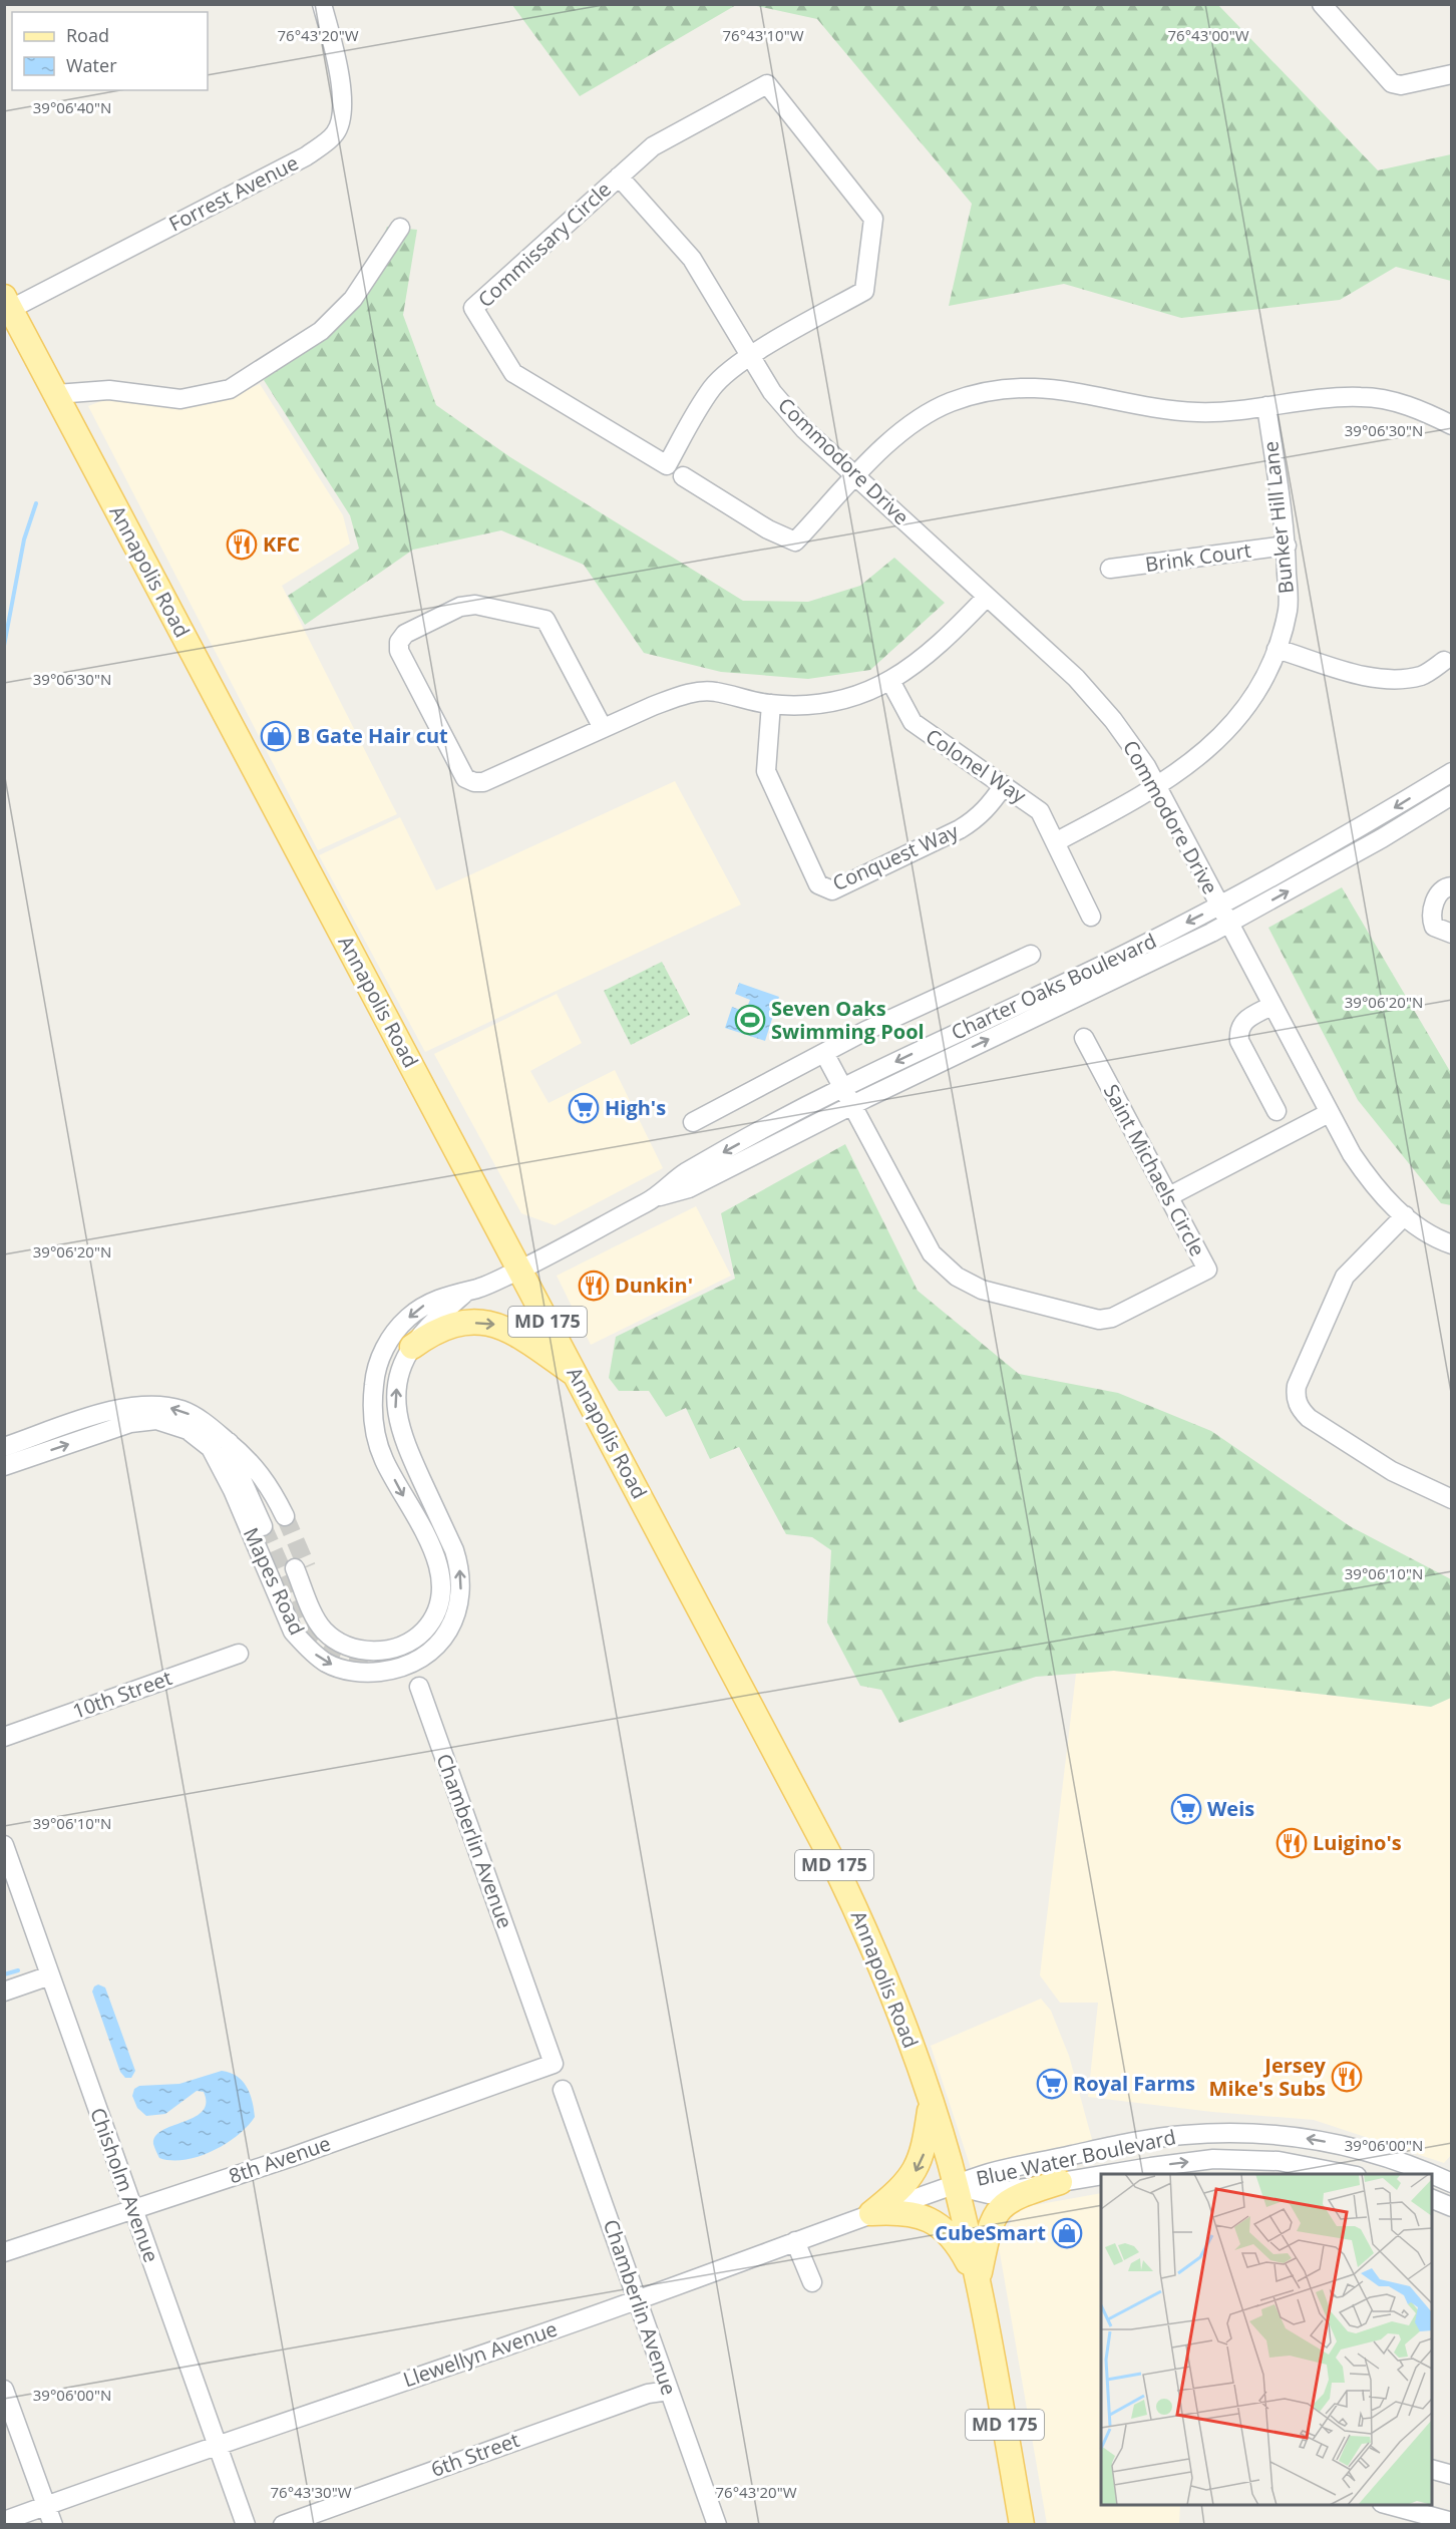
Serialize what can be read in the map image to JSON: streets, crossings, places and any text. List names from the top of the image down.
{
  "streets": {
    "main road": ["Annapolis Road", "MD 175"],
    "street": [
      "Forrest Avenue",
      "Commissary Circle",
      "Commodore Drive",
      "Bunker Hill Lane",
      "Brink Court",
      "Colonel Way",
      "Conquest Way",
      "Charter Oaks Boulevard",
      "Saint Michaels Circle",
      "Mapes Road",
      "10th Street",
      "Chamberlin Avenue",
      "Blue Water Boulevard",
      "8th Avenue",
      "Chisholm Avenue",
      "Llewellyn Avenue",
      "6th Street"
    ]
  },
  "crossings": [
    ["Forrest Avenue", "Annapolis Road"],
    ["Commissary Circle", "Commodore Drive"],
    ["Commodore Drive", "Bunker Hill Lane"],
    ["Commodore Drive", "Charter Oaks Boulevard"],
    ["Bunker Hill Lane", "Brink Court"],
    ["Bunker Hill Lane", "Colonel Way"],
    ["Annapolis Road", "Charter Oaks Boulevard"],
    ["Annapolis Road", "Mapes Road"],
    ["Annapolis Road", "Blue Water Boulevard"],
    ["Annapolis Road", "Llewellyn Avenue"],
    ["Colonel Way", "Conquest Way"],
    ["Charter Oaks Boulevard", "Saint Michaels Circle"],
    ["Charter Oaks Boulevard", "Mapes Road"],
    ["Chamberlin Avenue", "8th Avenue"],
    ["Chamberlin Avenue", "Llewellyn Avenue"],
    ["Chamberlin Avenue", "6th Street"],
    ["Blue Water Boulevard", "Llewellyn Avenue"],
    ["8th Avenue", "Chisholm Avenue"],
    ["Chisholm Avenue", "Llewellyn Avenue"]
  ],
  "places": {
    "restaurant": [
      "KFC",
      "Dunkin'",
      "Luigino's",
      "Jersey Mike's Subs"
    ],
    "shop": ["B Gate Hair cut", "CubeSmart"],
    "sports": ["Seven Oaks Swimming Pool"],
    "supermarket": ["High's", "Weis", "Royal Farms"]
  },
  "legend": ["Road", "Water"],
  "coordinates": [
    "76°43'20\"W",
    "76°43'10\"W",
    "76°43'00\"W",
    "39°06'40\"N",
    "39°06'30\"N",
    "39°06'20\"N",
    "39°06'10\"N",
    "39°06'00\"N",
    "76°43'30\"W"
  ]
}
